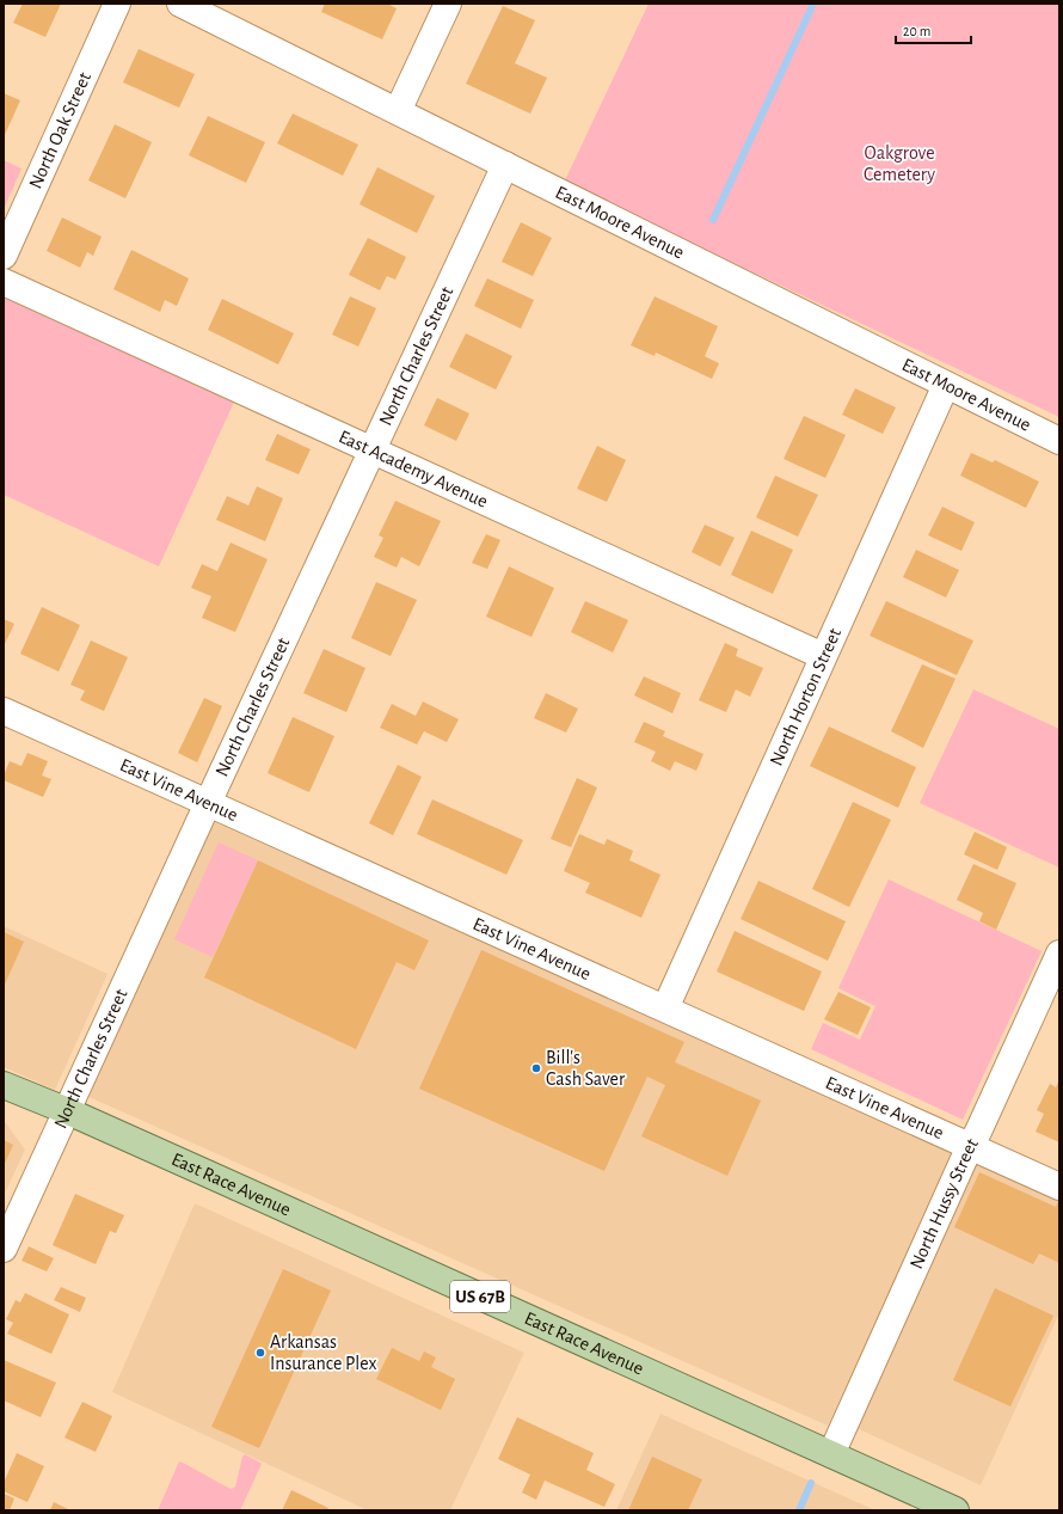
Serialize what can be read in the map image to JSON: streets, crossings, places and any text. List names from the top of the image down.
{
  "streets": {
    "main road": ["East Race Avenue", "US 67B"],
    "street": [
      "North Oak Street",
      "East Moore Avenue",
      "North Charles Street",
      "East Academy Avenue",
      "North Horton Street",
      "East Vine Avenue",
      "North Hussy Street"
    ]
  },
  "crossings": [
    ["East Moore Avenue", "North Charles Street"],
    ["East Moore Avenue", "North Horton Street"],
    ["North Charles Street", "East Academy Avenue"],
    ["North Charles Street", "East Vine Avenue"],
    ["North Charles Street", "East Race Avenue"],
    ["East Academy Avenue", "North Horton Street"],
    ["North Horton Street", "East Vine Avenue"],
    ["East Vine Avenue", "North Hussy Street"],
    ["East Race Avenue", "North Hussy Street"]
  ],
  "parks": ["Oakgrove Cemetery"],
  "places": ["Bill's Cash Saver", "Arkansas Insurance Plex"],
  "scale_bar": "20 m"
}
